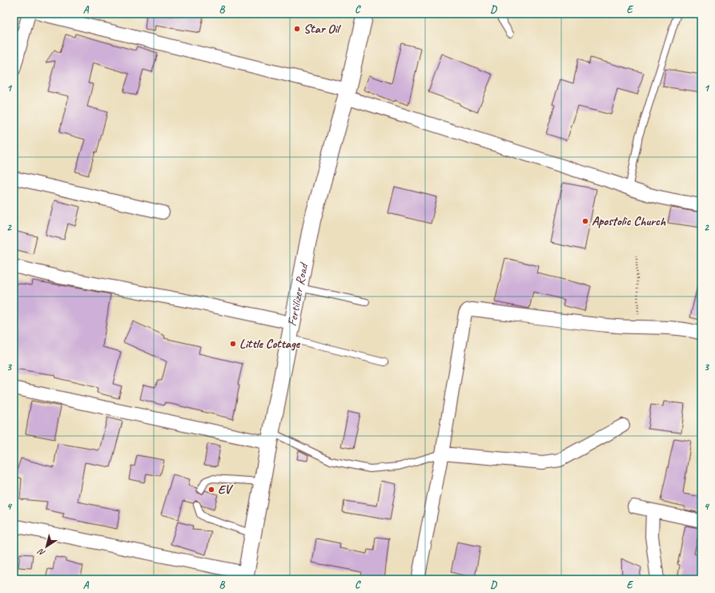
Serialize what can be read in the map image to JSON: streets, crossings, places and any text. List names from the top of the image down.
{
  "streets": {
    "street": ["Fertilizer Road"]
  },
  "places": [
    "Star Oil",
    "Apostolic Church",
    "Little Cottage",
    "EV"
  ],
  "north": "bottom left",
  "grid": {
    "columns": [
      "A",
      "B",
      "C",
      "D",
      "E"
    ],
    "rows": [
      "1",
      "2",
      "3",
      "4"
    ]
  }
}
